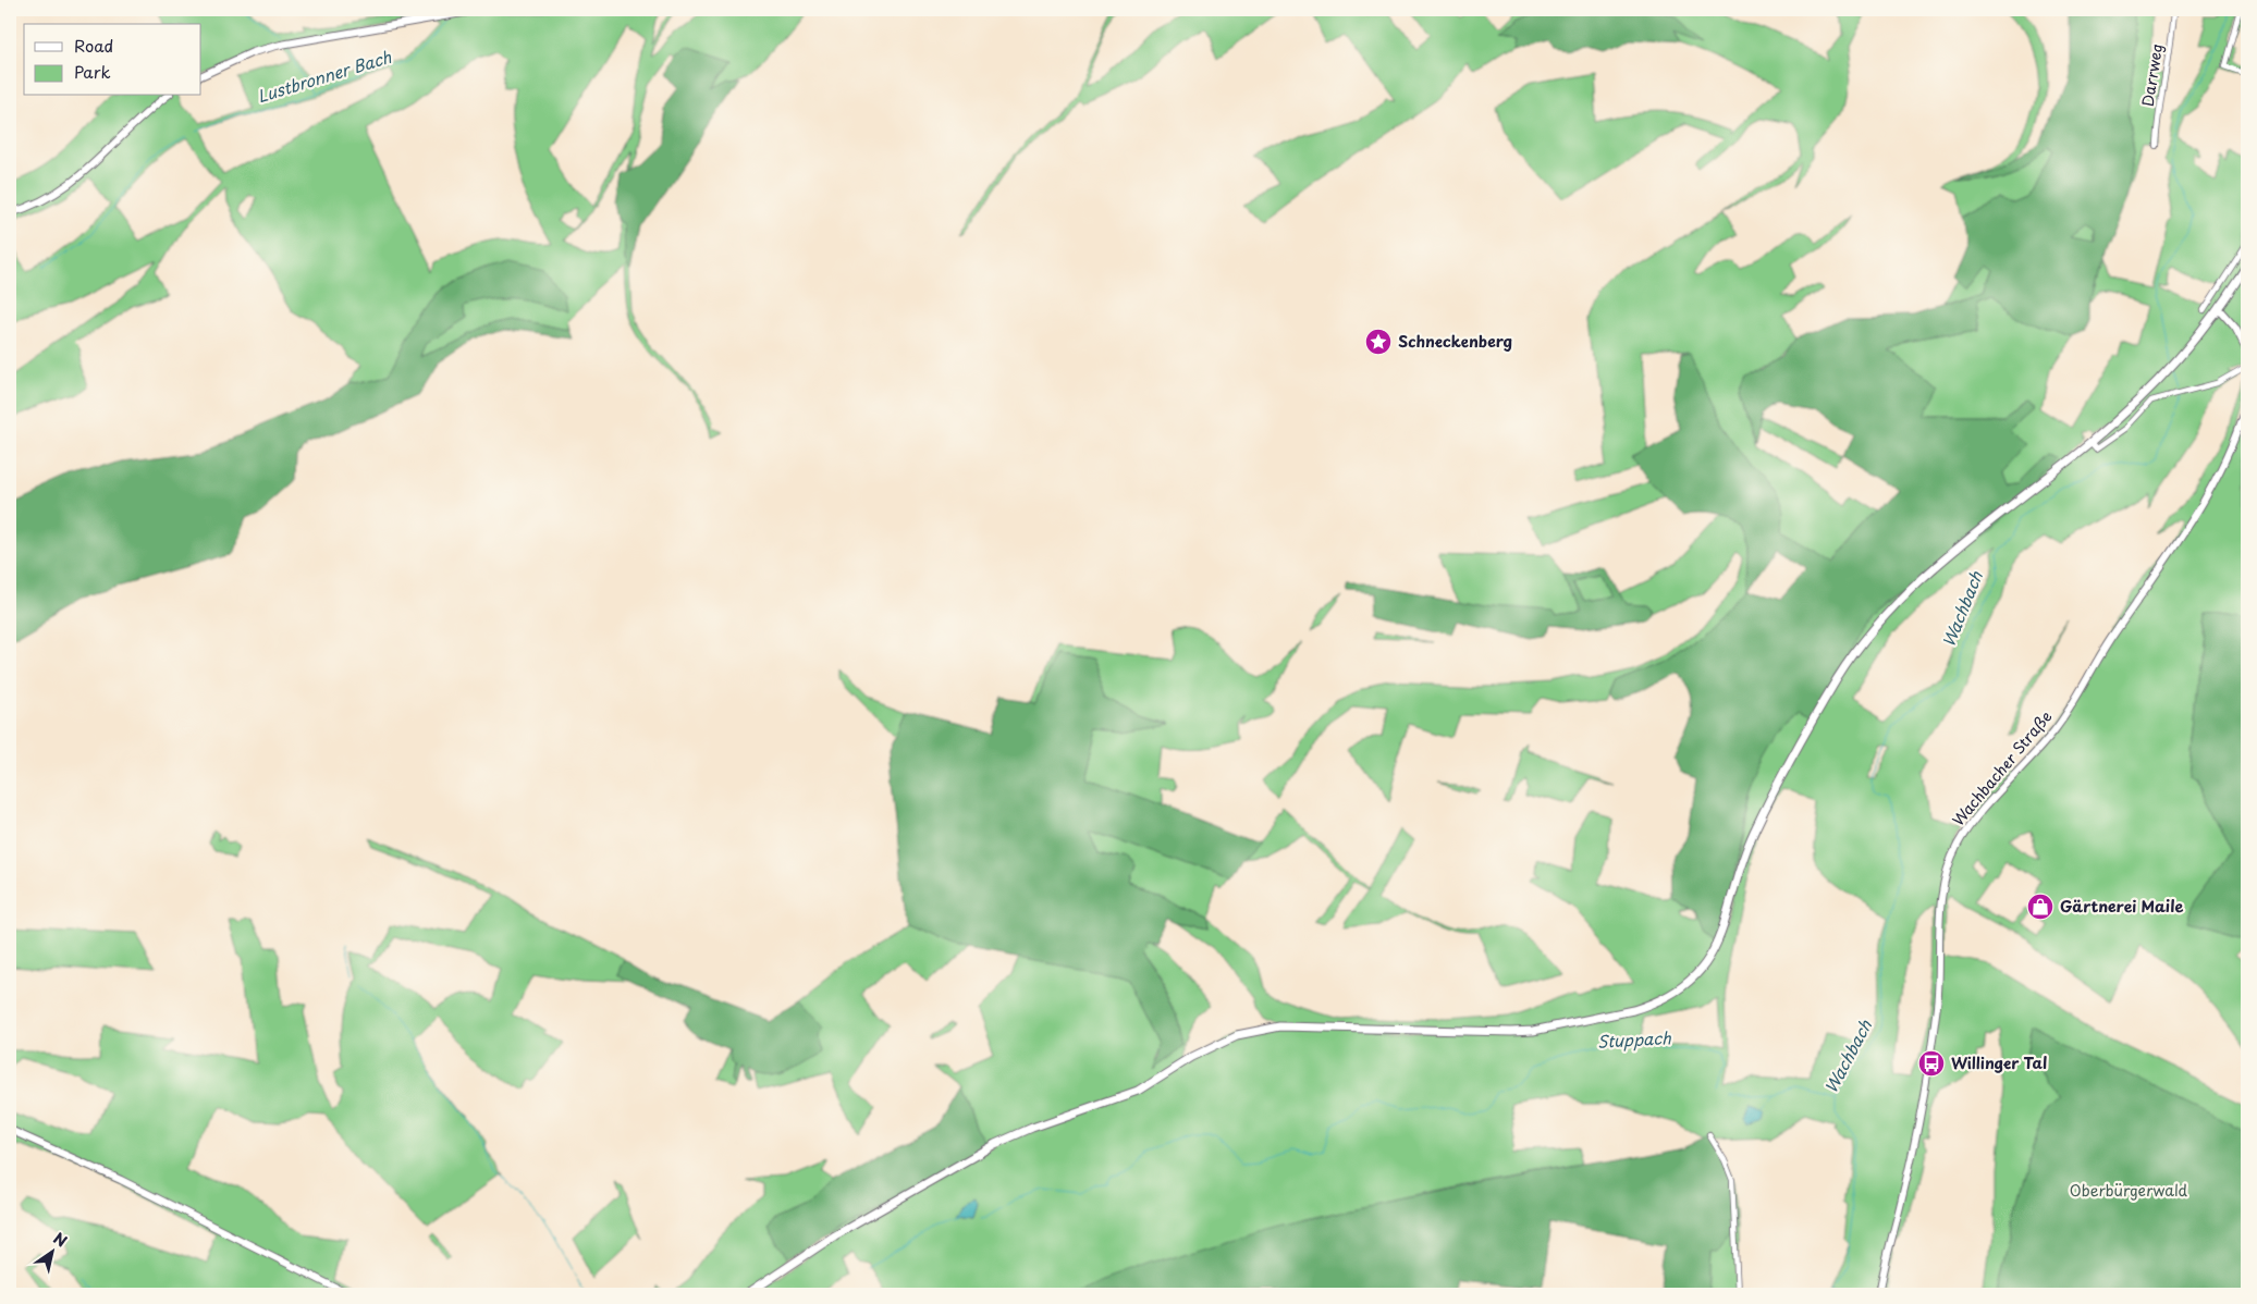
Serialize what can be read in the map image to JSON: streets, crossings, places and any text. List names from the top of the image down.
{
  "streets": {
    "street": ["Darrweg", "Wachbacher Straße"]
  },
  "water": ["Lustbronner Bach", "Wachbach", "Stuppach"],
  "parks": ["Oberbürgerwald"],
  "places": {
    "place": ["Schneckenberg"],
    "shop": ["Gärtnerei Maile"],
    "bus stop": ["Willinger Tal"]
  },
  "legend": ["Road", "Park"],
  "north": "top right"
}
